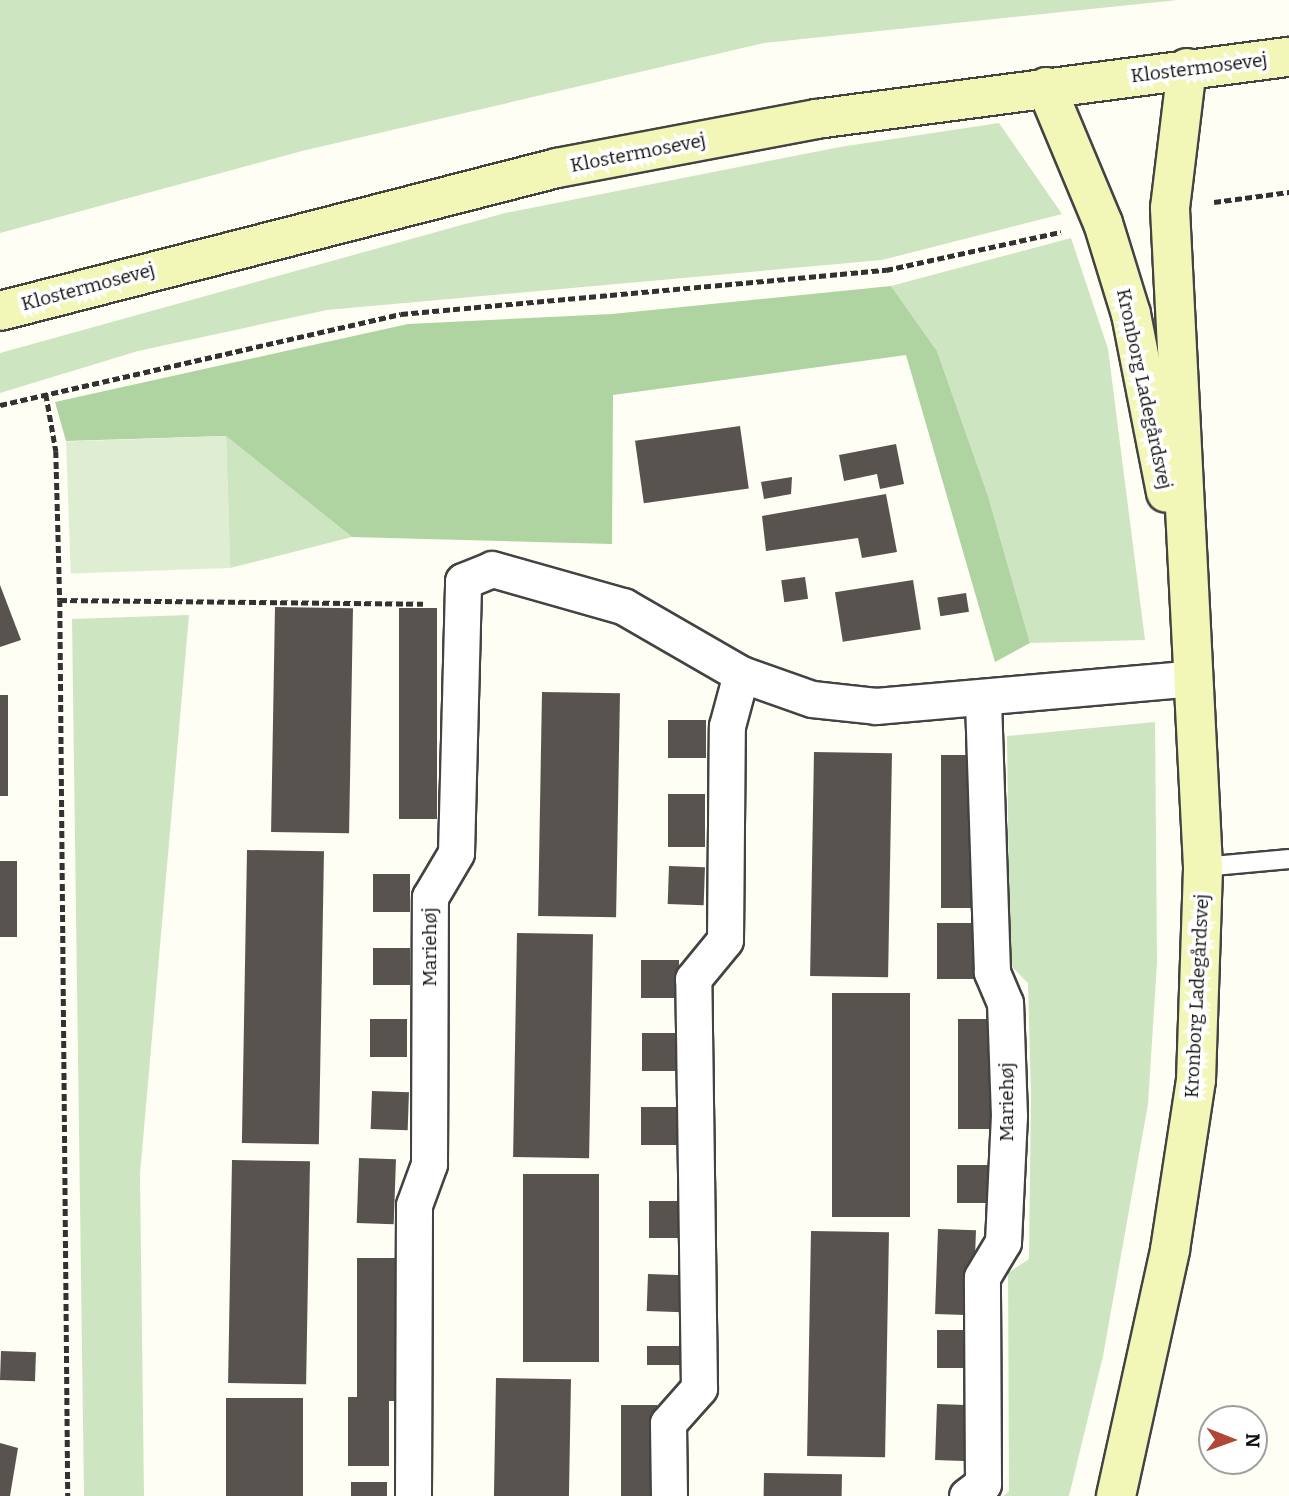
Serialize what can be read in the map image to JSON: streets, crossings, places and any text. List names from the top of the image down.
{
  "streets": {
    "street": ["Klostermosevej", "Kronborg Ladegårdsvej", "Mariehøj"]
  },
  "crossings": [
    ["Klostermosevej", "Kronborg Ladegårdsvej"],
    ["Kronborg Ladegårdsvej", "Mariehøj"]
  ],
  "north": "right"
}
